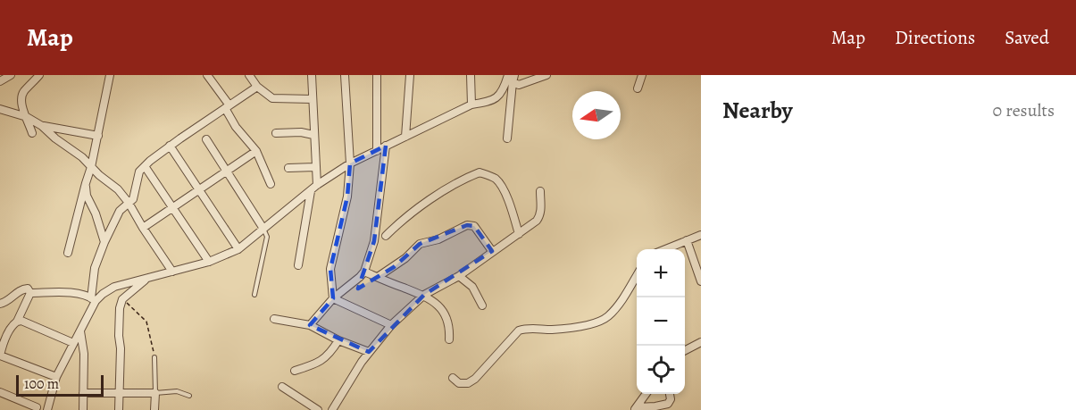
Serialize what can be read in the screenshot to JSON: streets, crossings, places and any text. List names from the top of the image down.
{
  "scale_bar": "100 m",
  "north": "left",
  "page": {
    "header": "Map",
    "nav": ["Map", "Directions", "Saved"],
    "heading": ["Nearby", "0 results"],
    "map_buttons": ["+", "−"],
    "scale": "100 m"
  }
}
